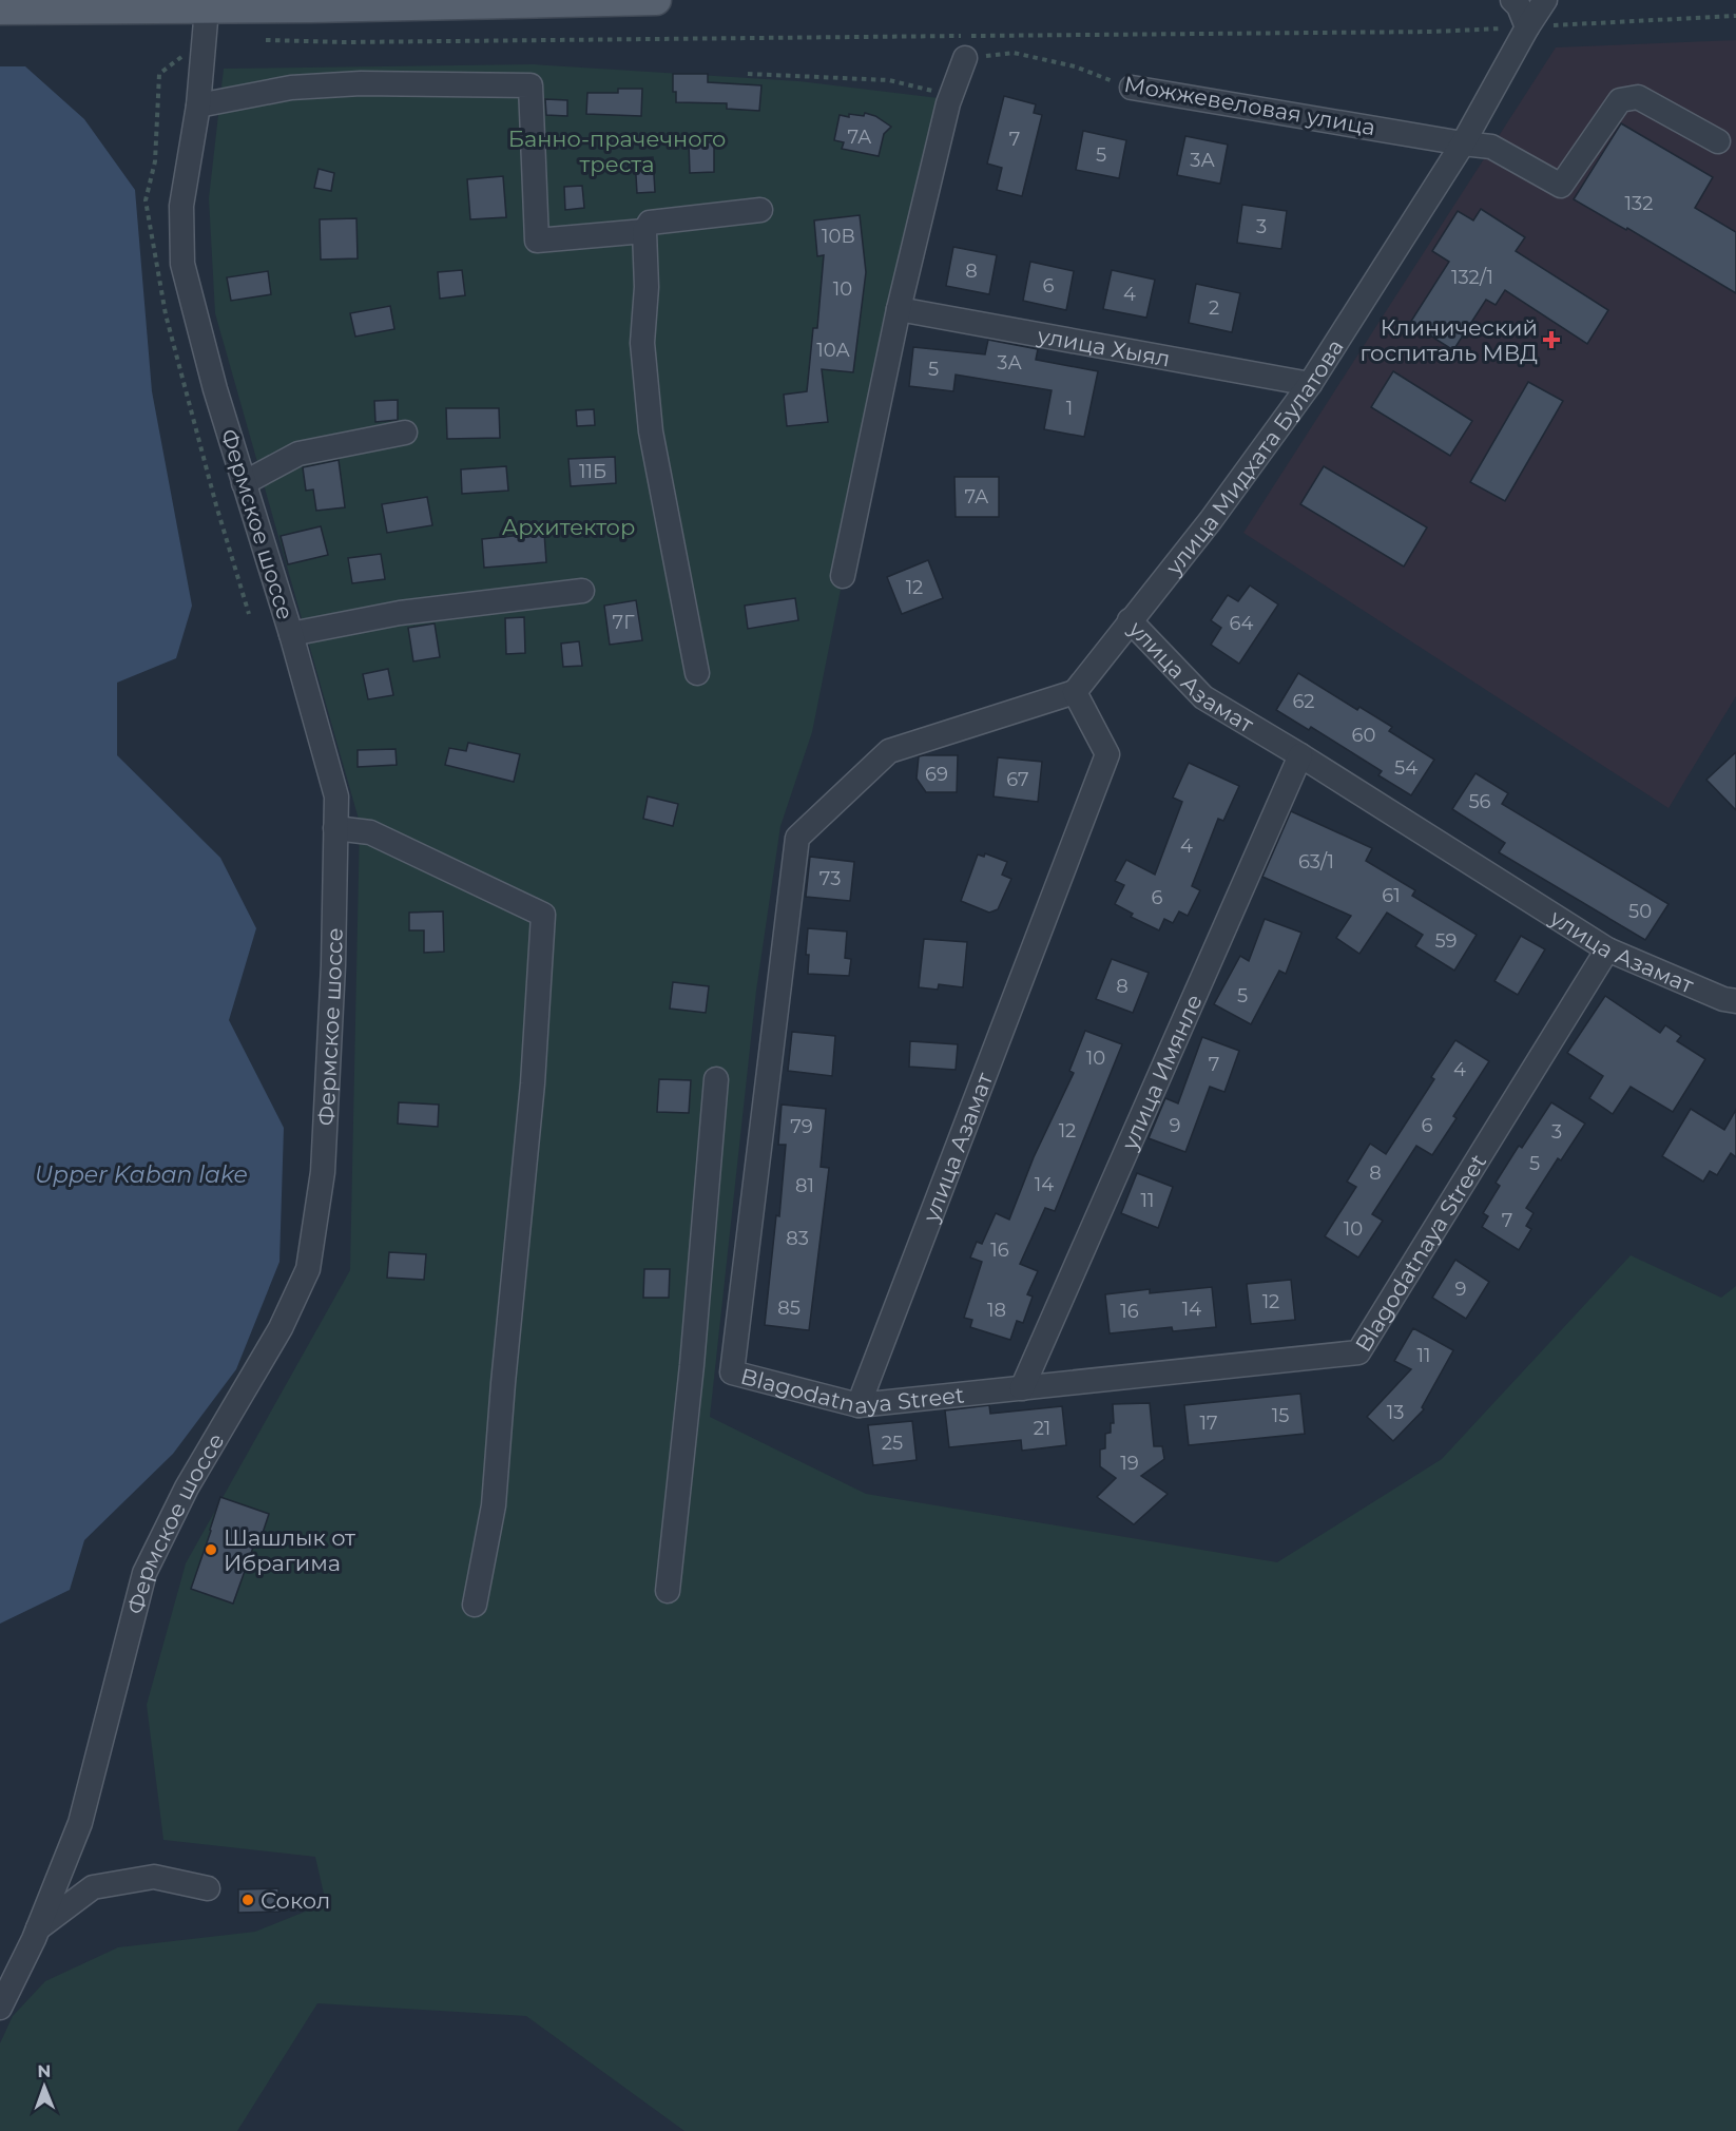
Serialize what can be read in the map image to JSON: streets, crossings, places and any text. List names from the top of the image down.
{
  "streets": {
    "street": [
      "Можжевеловая улица",
      "улица Хыял",
      "улица Мидхата Булатова",
      "Фермское шоссе",
      "улица Азамат",
      "улица Имянле",
      "Blagodatnaya Street"
    ]
  },
  "crossings": [
    ["Можжевеловая улица", "улица Мидхата Булатова"],
    ["улица Хыял", "улица Мидхата Булатова"],
    ["улица Мидхата Булатова", "улица Азамат"],
    ["улица Азамат", "улица Имянле"],
    ["улица Азамат", "Blagodatnaya Street"],
    ["улица Имянле", "Blagodatnaya Street"]
  ],
  "water": ["Upper Kaban lake"],
  "parks": ["Банно-прачечного треста", "Архитектор"],
  "places": {
    "health": ["Клинический госпиталь МВД"],
    "other": ["Шашлык от Ибрагима", "Сокол"]
  },
  "house_numbers": [
    "7А",
    "7",
    "5",
    "3А",
    "132",
    "3",
    "10В",
    "8",
    "132/1",
    "6",
    "10",
    "4",
    "2",
    "10А",
    "3А",
    "5",
    "1",
    "11Б",
    "7А",
    "12",
    "7Г",
    "64",
    "62",
    "60",
    "54",
    "69",
    "67",
    "56",
    "4",
    "63/1",
    "73",
    "61",
    "6",
    "50",
    "59",
    "8",
    "5",
    "10",
    "7",
    "4",
    "9",
    "6",
    "79",
    "12",
    "3",
    "5",
    "8",
    "14",
    "81",
    "11",
    "7",
    "10",
    "83",
    "16",
    "9",
    "12",
    "85",
    "14",
    "18",
    "16",
    "11",
    "13",
    "15",
    "17",
    "21",
    "25",
    "19"
  ],
  "north": "top"
}
